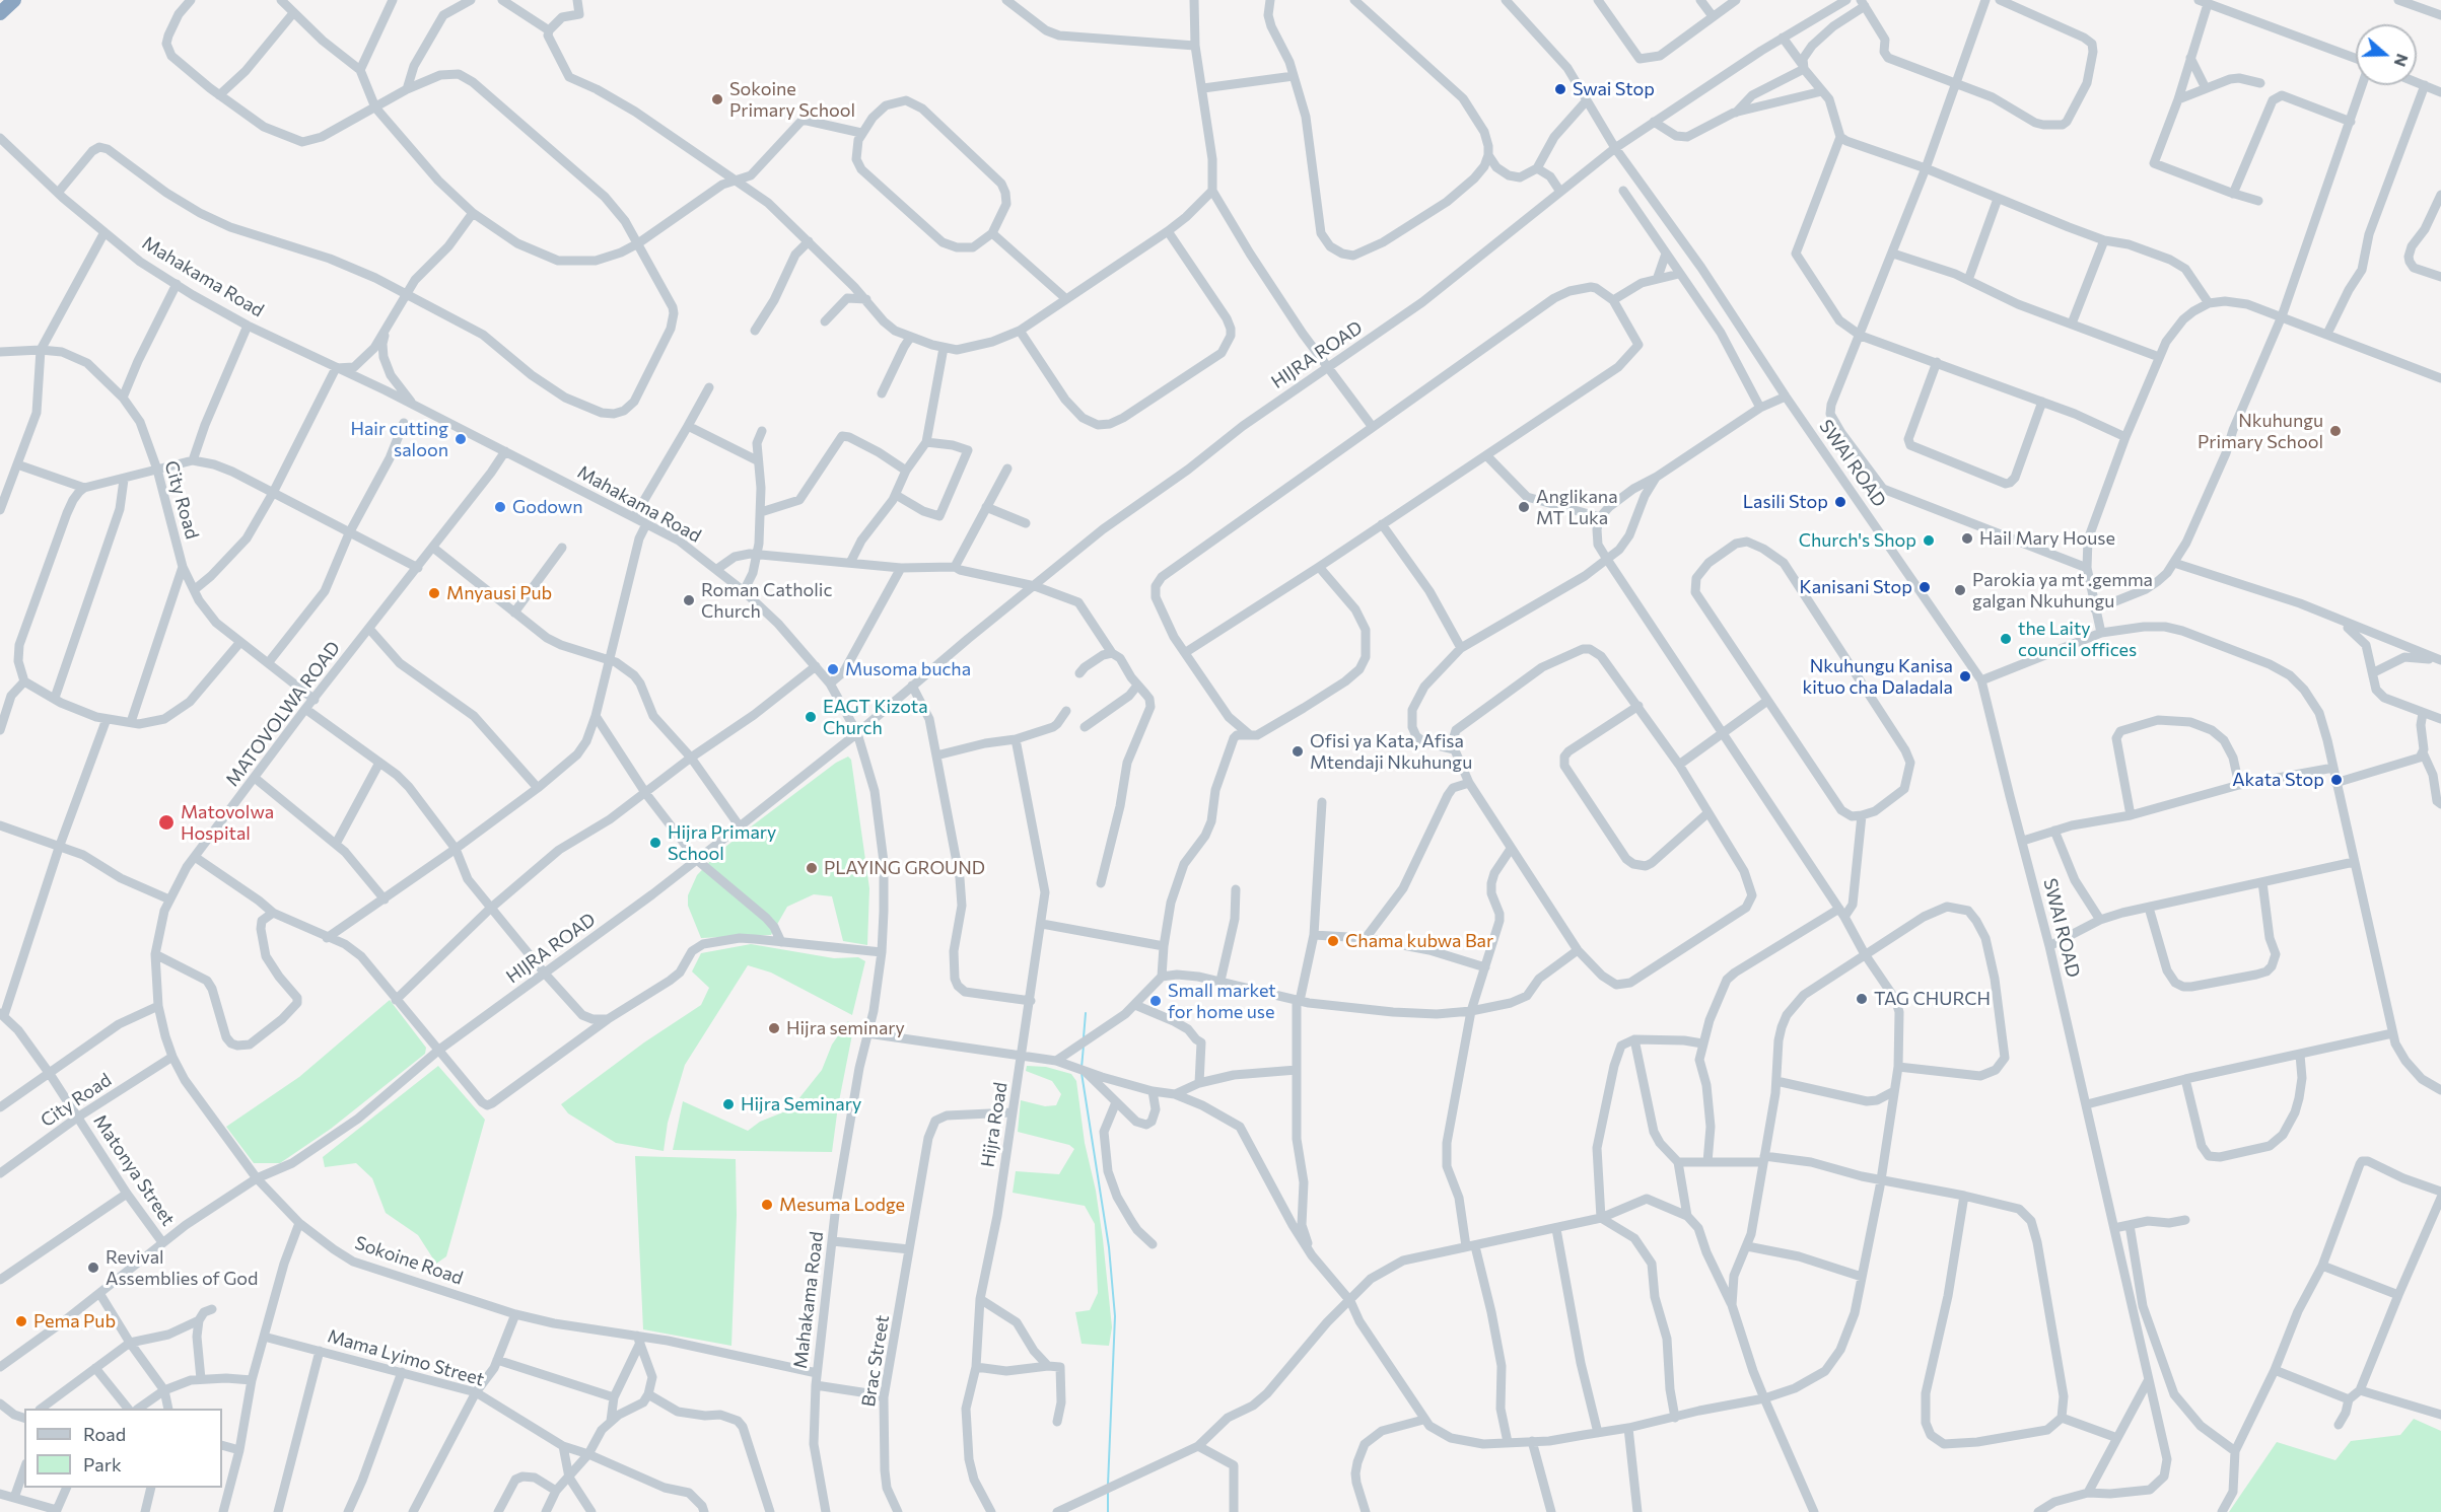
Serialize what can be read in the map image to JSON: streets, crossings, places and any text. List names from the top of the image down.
{
  "streets": {
    "street": [
      "Mahakama Road",
      "HIJRA ROAD",
      "SWAI ROAD",
      "City Road",
      "MATOVOLWA ROAD",
      "Hijra Road",
      "Matonya Street",
      "Sokoine Road",
      "Mama Lyimo Street",
      "Brac Street"
    ]
  },
  "crossings": [
    ["Mahakama Road", "HIJRA ROAD"],
    ["Mahakama Road", "MATOVOLWA ROAD"],
    ["Mahakama Road", "Sokoine Road"],
    ["HIJRA ROAD", "SWAI ROAD"],
    ["HIJRA ROAD", "MATOVOLWA ROAD"],
    ["HIJRA ROAD", "Sokoine Road"],
    ["City Road", "MATOVOLWA ROAD"],
    ["City Road", "Matonya Street"],
    ["MATOVOLWA ROAD", "Sokoine Road"],
    ["Hijra Road", "Brac Street"]
  ],
  "places": [
    "Swai Stop",
    "Sokoine Primary School",
    "Nkuhungu Primary School",
    "Hair cutting saloon",
    "Lasili Stop",
    "Godown",
    "Anglikana MT Luka",
    "Hail Mary House",
    "Church's Shop",
    "Kanisani Stop",
    "Parokia ya mt .gemma galgan Nkuhungu",
    "Mnyausi Pub",
    "Roman Catholic Church",
    "the Laity council offices",
    "Musoma bucha",
    "Nkuhungu Kanisa kituo cha Daladala",
    "EAGT Kizota Church",
    "Ofisi ya Kata, Afisa Mtendaji Nkuhungu",
    "Akata Stop",
    "Matovolwa Hospital",
    "Hijra Primary School",
    "PLAYING GROUND",
    "Chama kubwa Bar",
    "TAG CHURCH",
    "Small market for home use",
    "Hijra seminary",
    "Hijra Seminary",
    "Mesuma Lodge",
    "Revival Assemblies of God",
    "Pema Pub"
  ],
  "legend": ["Road", "Park"],
  "north": "right"
}
